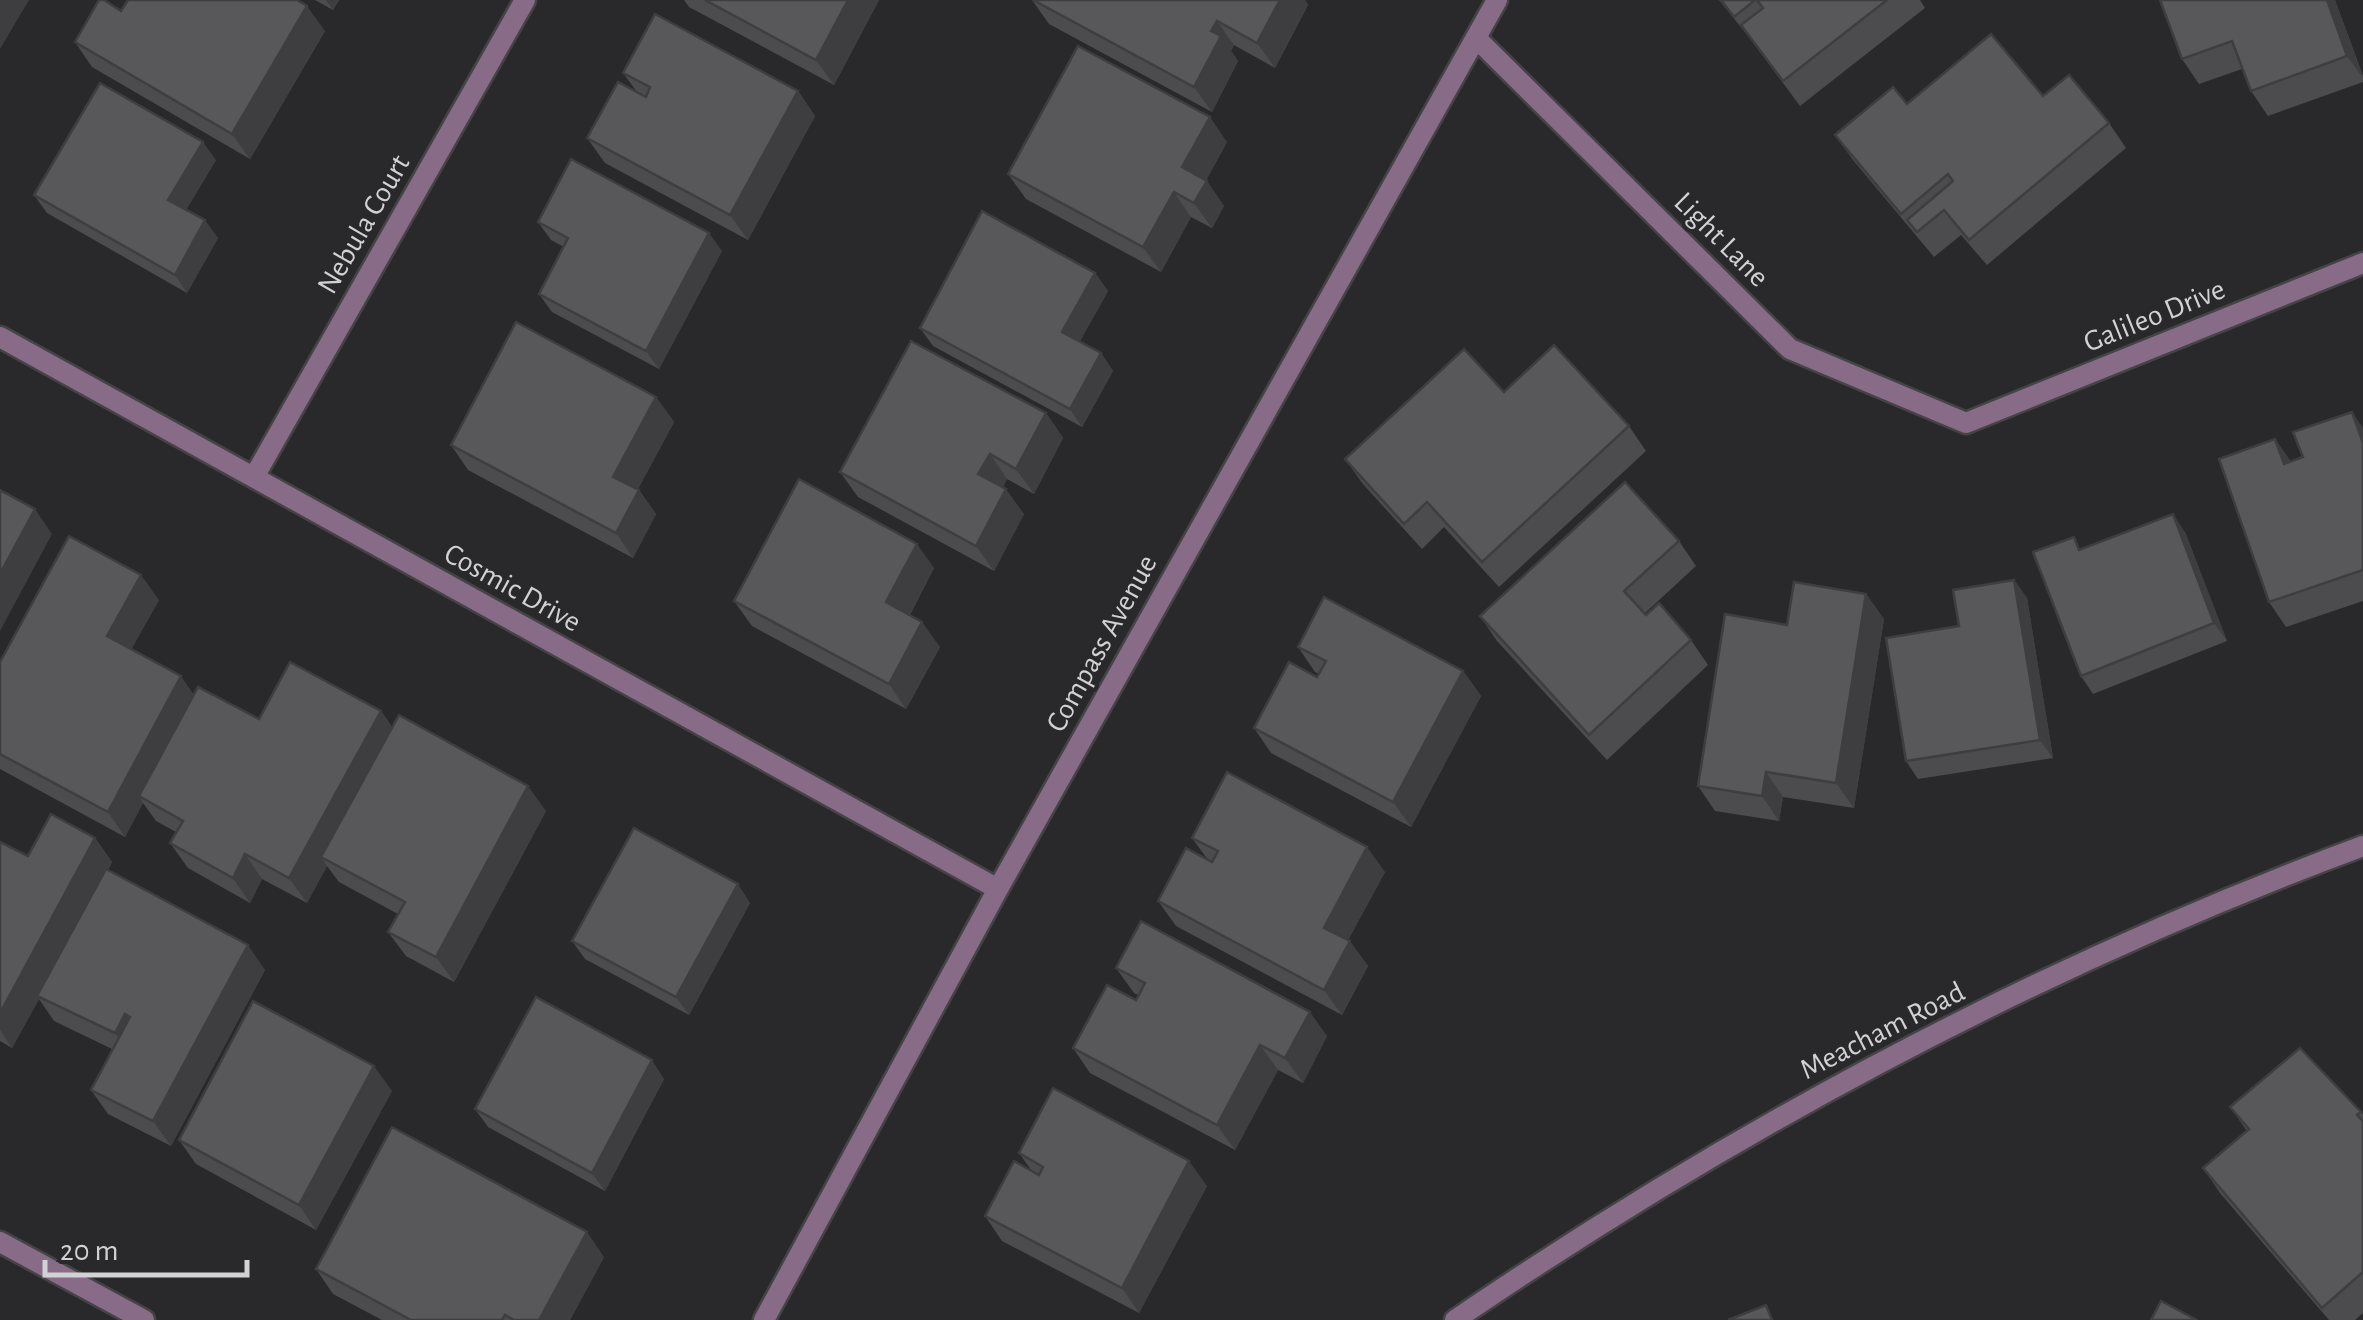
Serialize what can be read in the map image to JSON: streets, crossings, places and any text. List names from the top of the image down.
{
  "streets": {
    "street": [
      "Nebula Court",
      "Light Lane",
      "Galileo Drive",
      "Cosmic Drive",
      "Compass Avenue",
      "Meacham Road"
    ]
  },
  "crossings": [
    ["Nebula Court", "Cosmic Drive"],
    ["Light Lane", "Galileo Drive"],
    ["Light Lane", "Compass Avenue"],
    ["Cosmic Drive", "Compass Avenue"]
  ],
  "scale_bar": "20 m"
}
